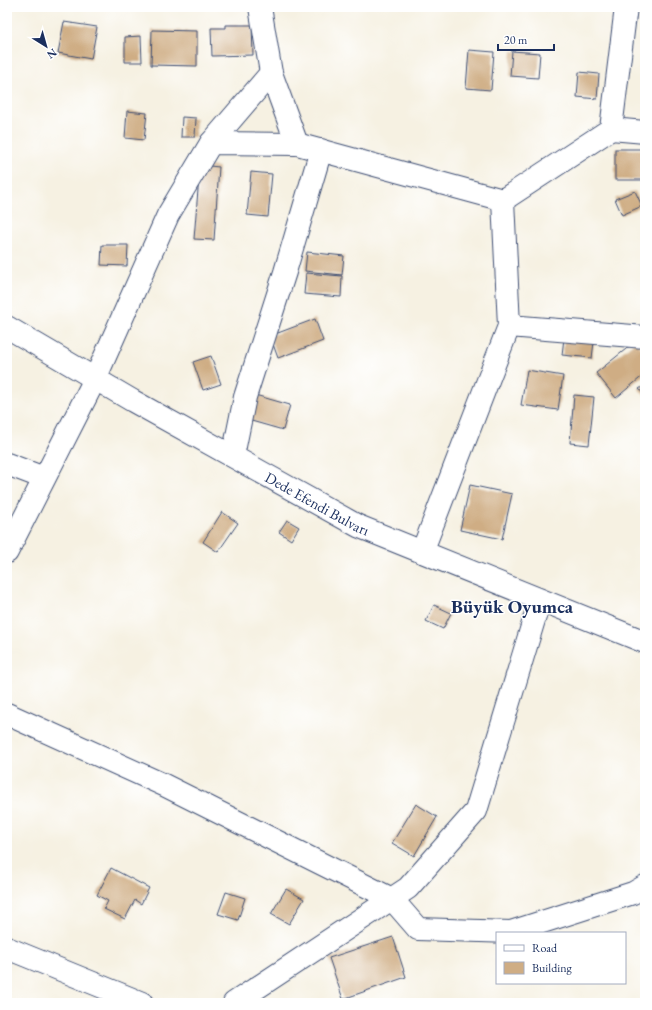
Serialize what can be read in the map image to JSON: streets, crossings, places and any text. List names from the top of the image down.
{
  "streets": {
    "street": ["Dede Efendi Bulvarı"]
  },
  "districts": ["Büyük Oyumca"],
  "legend": ["Road", "Building"],
  "scale_bar": "20 m",
  "north": "bottom right"
}
